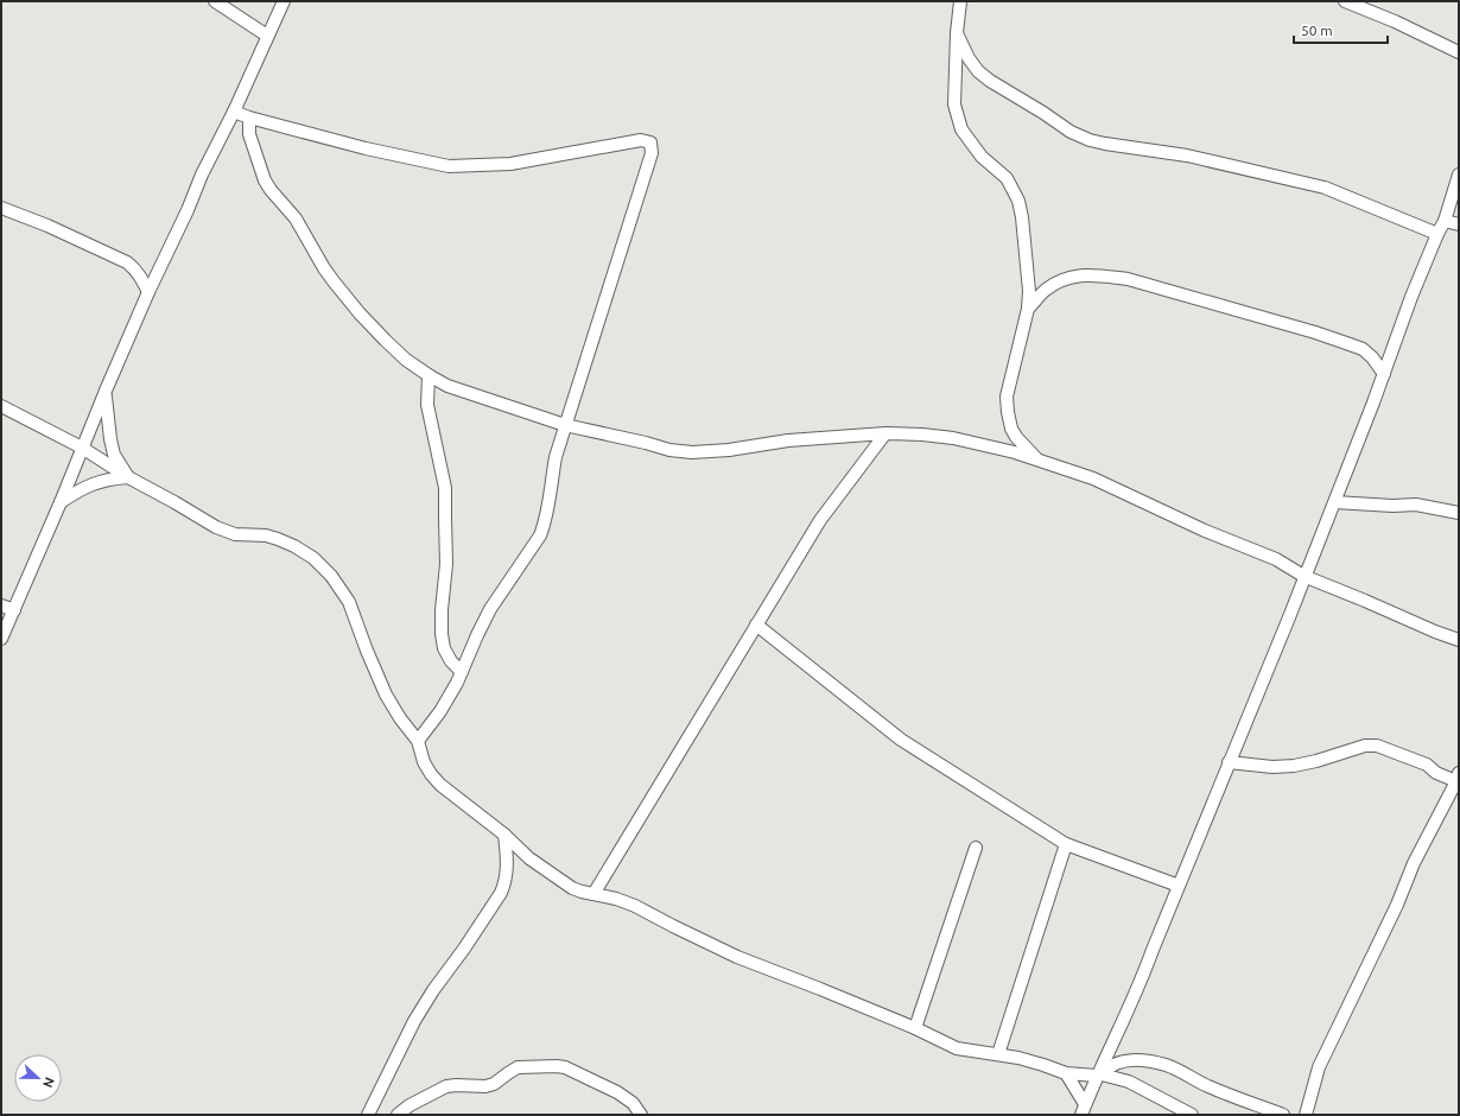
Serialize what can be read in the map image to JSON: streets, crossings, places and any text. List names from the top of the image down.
{
  "scale_bar": "50 m",
  "north": "right"
}
